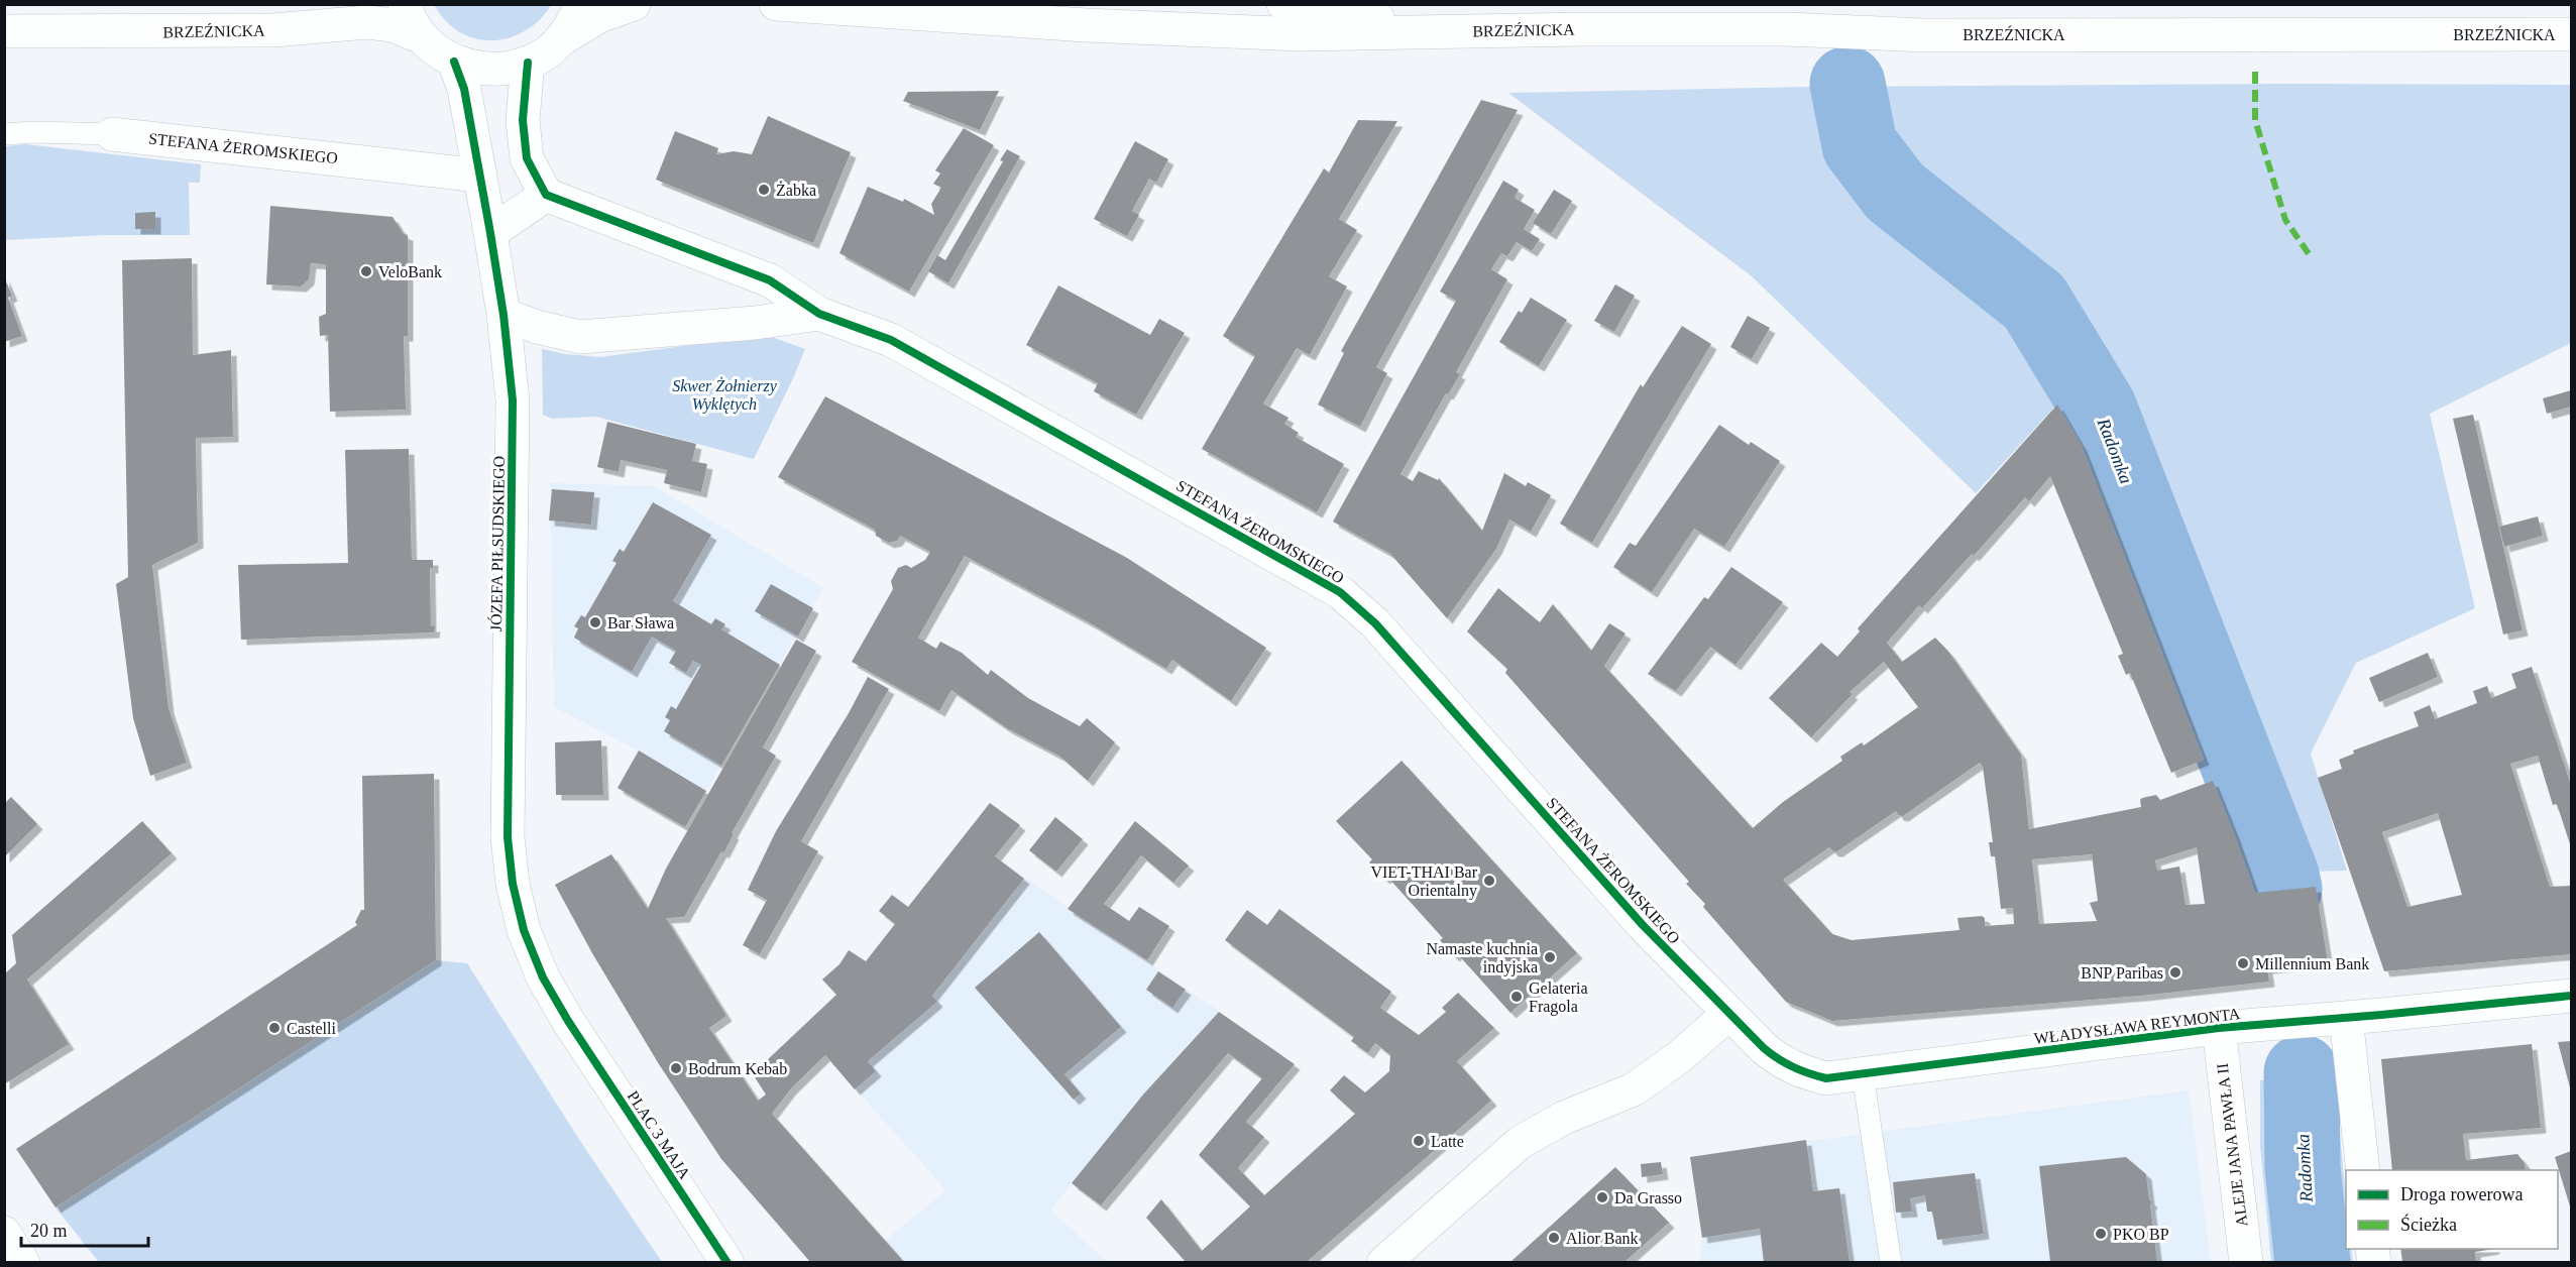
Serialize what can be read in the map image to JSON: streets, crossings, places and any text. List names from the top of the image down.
{
  "streets": {
    "street": [
      "BRZEŹNICKA",
      "STEFANA ŻEROMSKIEGO",
      "JÓZEFA PIŁSUDSKIEGO",
      "WŁADYSŁAWA REYMONTA",
      "PLAC 3 MAJA",
      "ALEJE JANA PAWŁA II"
    ]
  },
  "crossings": [
    ["STEFANA ŻEROMSKIEGO", "JÓZEFA PIŁSUDSKIEGO"],
    ["STEFANA ŻEROMSKIEGO", "WŁADYSŁAWA REYMONTA"],
    ["JÓZEFA PIŁSUDSKIEGO", "PLAC 3 MAJA"],
    ["WŁADYSŁAWA REYMONTA", "ALEJE JANA PAWŁA II"]
  ],
  "water": ["Radomka"],
  "parks": ["Skwer Żołnierzy Wyklętych"],
  "places": [
    "Żabka",
    "VeloBank",
    "Bar Sława",
    "VIET-THAI Bar Orientalny",
    "Namaste kuchnia indyjska",
    "Millennium Bank",
    "BNP Paribas",
    "Gelateria Fragola",
    "Castelli",
    "Bodrum Kebab",
    "Latte",
    "Da Grasso",
    "PKO BP",
    "Alior Bank"
  ],
  "legend": ["Droga rowerowa", "Ścieżka"],
  "scale_bar": "20 m"
}
